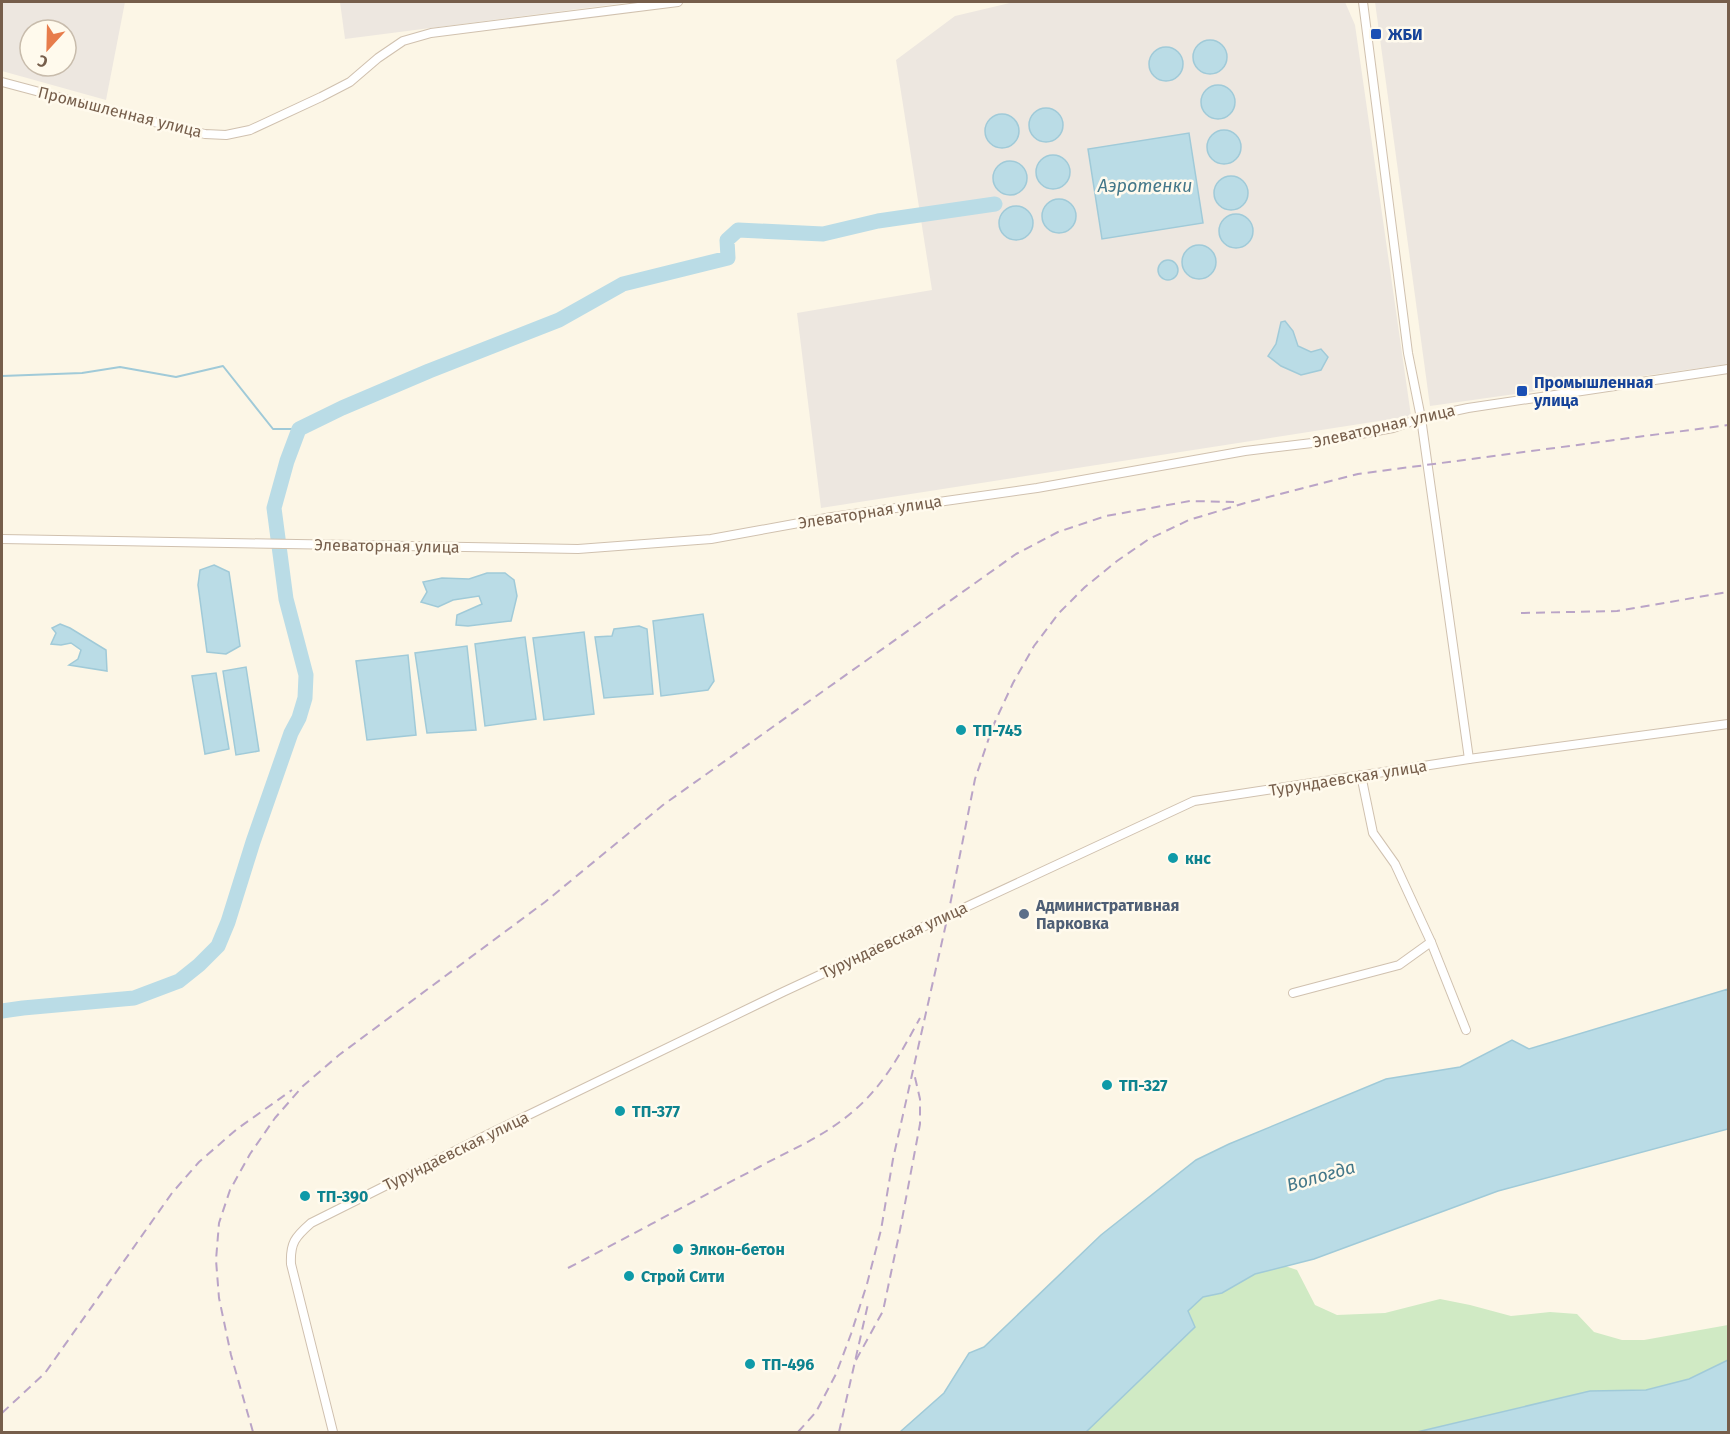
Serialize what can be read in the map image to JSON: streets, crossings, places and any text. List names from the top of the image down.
{
  "streets": {
    "street": ["Промышленная улица", "Элеваторная улица", "Турундаевская улица"]
  },
  "water": ["Аэротенки", "Вологда"],
  "places": {
    "transit": ["ЖБИ", "Промышленная улица"],
    "other": [
      "ТП-745",
      "кнс",
      "Административная Парковка",
      "ТП-327",
      "ТП-377",
      "ТП-390",
      "Элкон-бетон",
      "Строй Сити",
      "ТП-496"
    ]
  },
  "north": "bottom"
}
